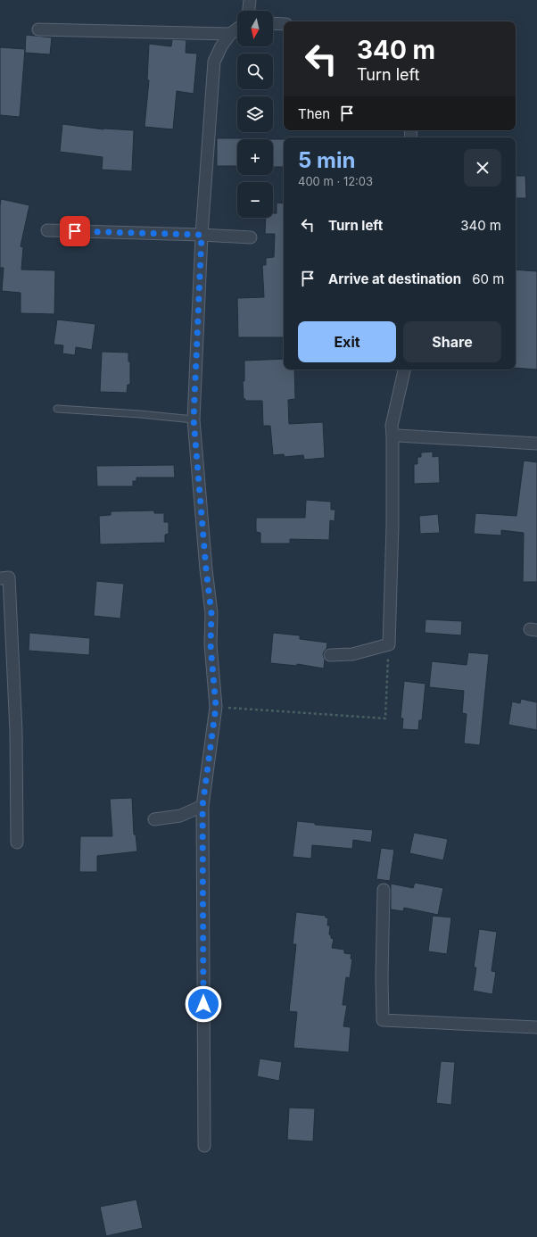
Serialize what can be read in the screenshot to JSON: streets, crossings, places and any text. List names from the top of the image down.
{
  "north": "bottom",
  "page": {
    "map_buttons": ["+", "−"],
    "turn": ["340 m", "Turn left"],
    "then": "Then",
    "heading": ["5 min", "400 m · 12:03"],
    "list": [
      {
        "name": "Turn left",
        "value": "340 m"
      },
      {
        "name": "Arrive at destination",
        "value": "60 m"
      }
    ],
    "buttons": ["Exit", "Share"]
  }
}
